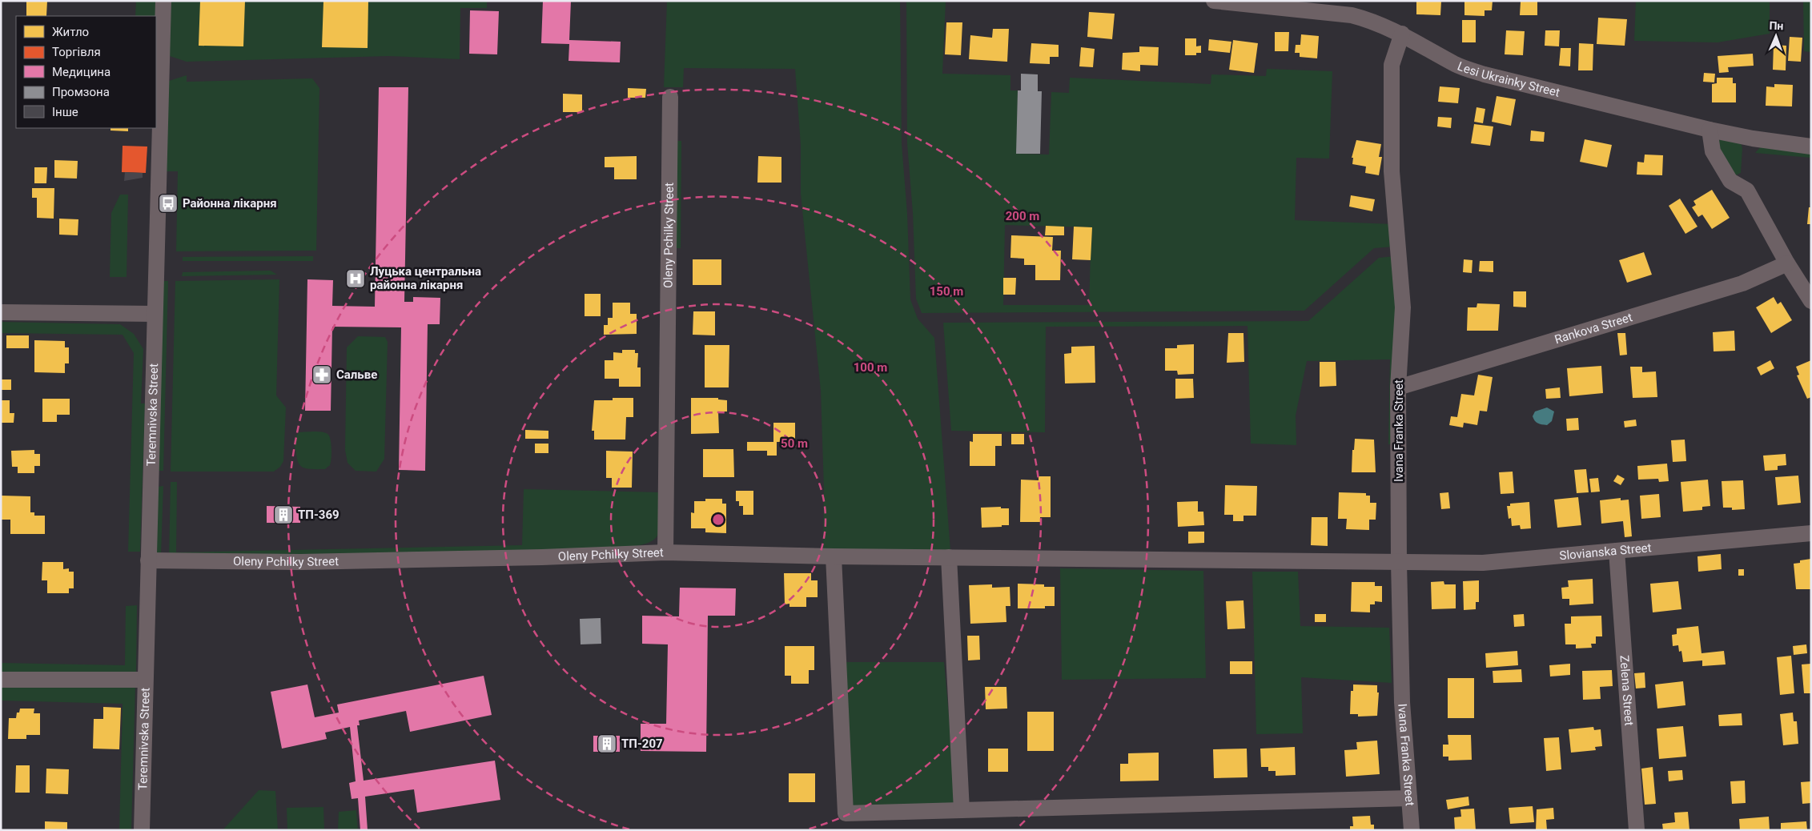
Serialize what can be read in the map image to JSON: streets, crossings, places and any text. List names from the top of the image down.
{
  "streets": {
    "street": [
      "Lesi Ukrainky Street",
      "Oleny Pchilky Street",
      "Rankova Street",
      "Teremnivska Street",
      "Ivana Franka Street",
      "Slovianska Street",
      "Zelena Street"
    ]
  },
  "crossings": [
    ["Lesi Ukrainky Street", "Ivana Franka Street"],
    ["Oleny Pchilky Street", "Teremnivska Street"],
    ["Oleny Pchilky Street", "Slovianska Street"],
    ["Rankova Street", "Ivana Franka Street"],
    ["Ivana Franka Street", "Slovianska Street"],
    ["Slovianska Street", "Zelena Street"]
  ],
  "places": {
    "bus stop": ["Районна лікарня"],
    "hospital": ["Луцька центральна районна лікарня"],
    "pharmacy": ["Сальве"],
    "building": ["ТП-369", "ТП-207"]
  },
  "legend": [
    "Житло",
    "Торгівля",
    "Медицина",
    "Промзона",
    "Інше"
  ],
  "north": "top",
  "rings": [
    "200 m",
    "150 m",
    "100 m",
    "50 m"
  ]
}
